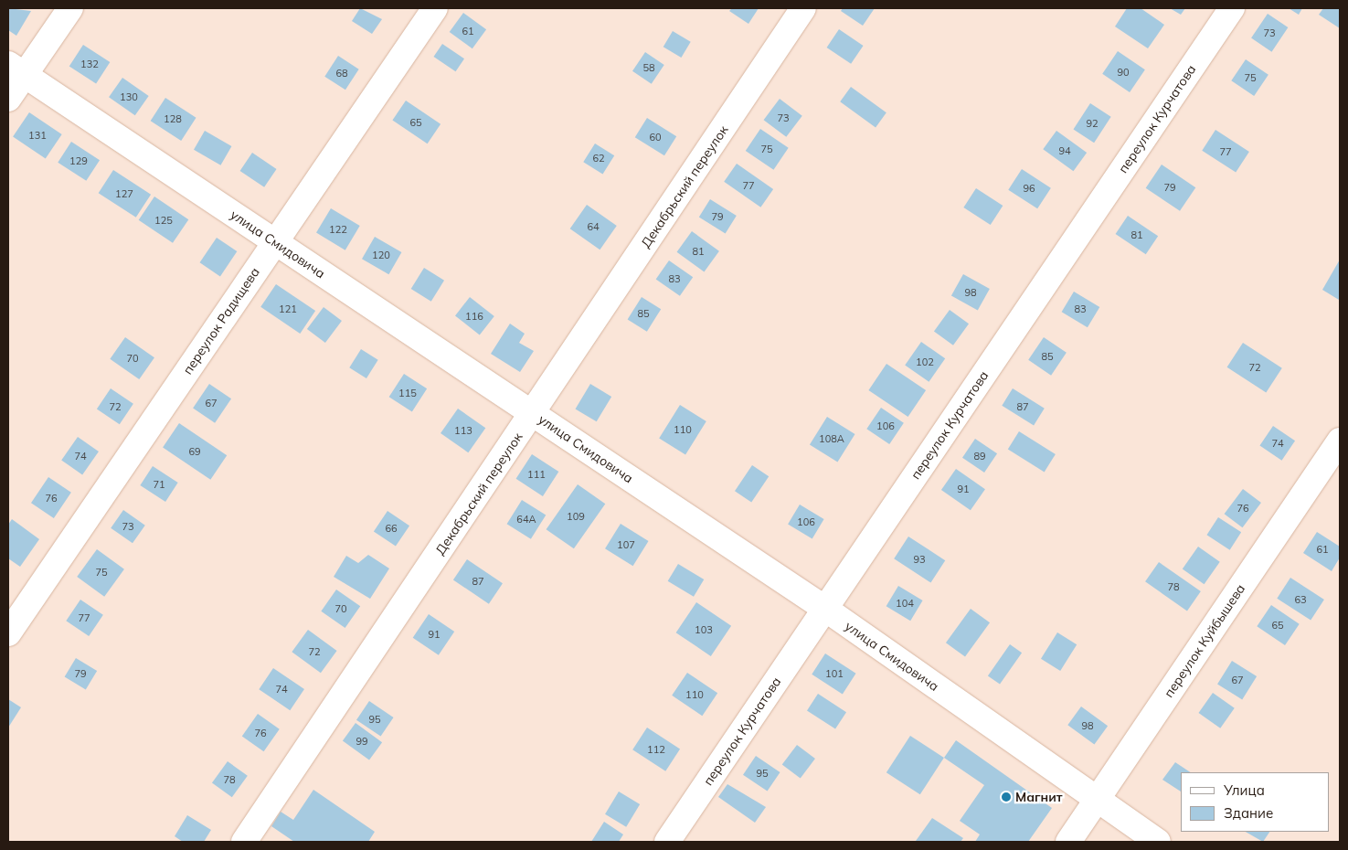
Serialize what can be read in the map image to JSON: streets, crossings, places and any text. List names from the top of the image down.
{
  "streets": {
    "street": [
      "переулок Курчатова",
      "Декабрьский переулок",
      "улица Смидовича",
      "переулок Радищева",
      "переулок Куйбышева"
    ]
  },
  "crossings": [
    ["переулок Курчатова", "улица Смидовича"],
    ["Декабрьский переулок", "улица Смидовича"],
    ["улица Смидовича", "переулок Радищева"],
    ["улица Смидовича", "переулок Куйбышева"]
  ],
  "places": ["Магнит"],
  "house_numbers": [
    "61",
    "73",
    "132",
    "58",
    "90",
    "68",
    "75",
    "130",
    "73",
    "128",
    "65",
    "92",
    "131",
    "60",
    "75",
    "94",
    "77",
    "62",
    "129",
    "77",
    "79",
    "96",
    "127",
    "79",
    "125",
    "64",
    "122",
    "81",
    "81",
    "120",
    "83",
    "98",
    "121",
    "83",
    "85",
    "116",
    "85",
    "70",
    "102",
    "72",
    "115",
    "67",
    "72",
    "87",
    "106",
    "110",
    "113",
    "108А",
    "74",
    "69",
    "74",
    "89",
    "111",
    "71",
    "91",
    "76",
    "76",
    "109",
    "64А",
    "106",
    "73",
    "66",
    "107",
    "61",
    "93",
    "75",
    "87",
    "78",
    "63",
    "104",
    "70",
    "77",
    "65",
    "103",
    "91",
    "72",
    "79",
    "101",
    "67",
    "74",
    "110",
    "95",
    "98",
    "76",
    "99",
    "112",
    "95",
    "78"
  ],
  "legend": ["Улица", "Здание"]
}
